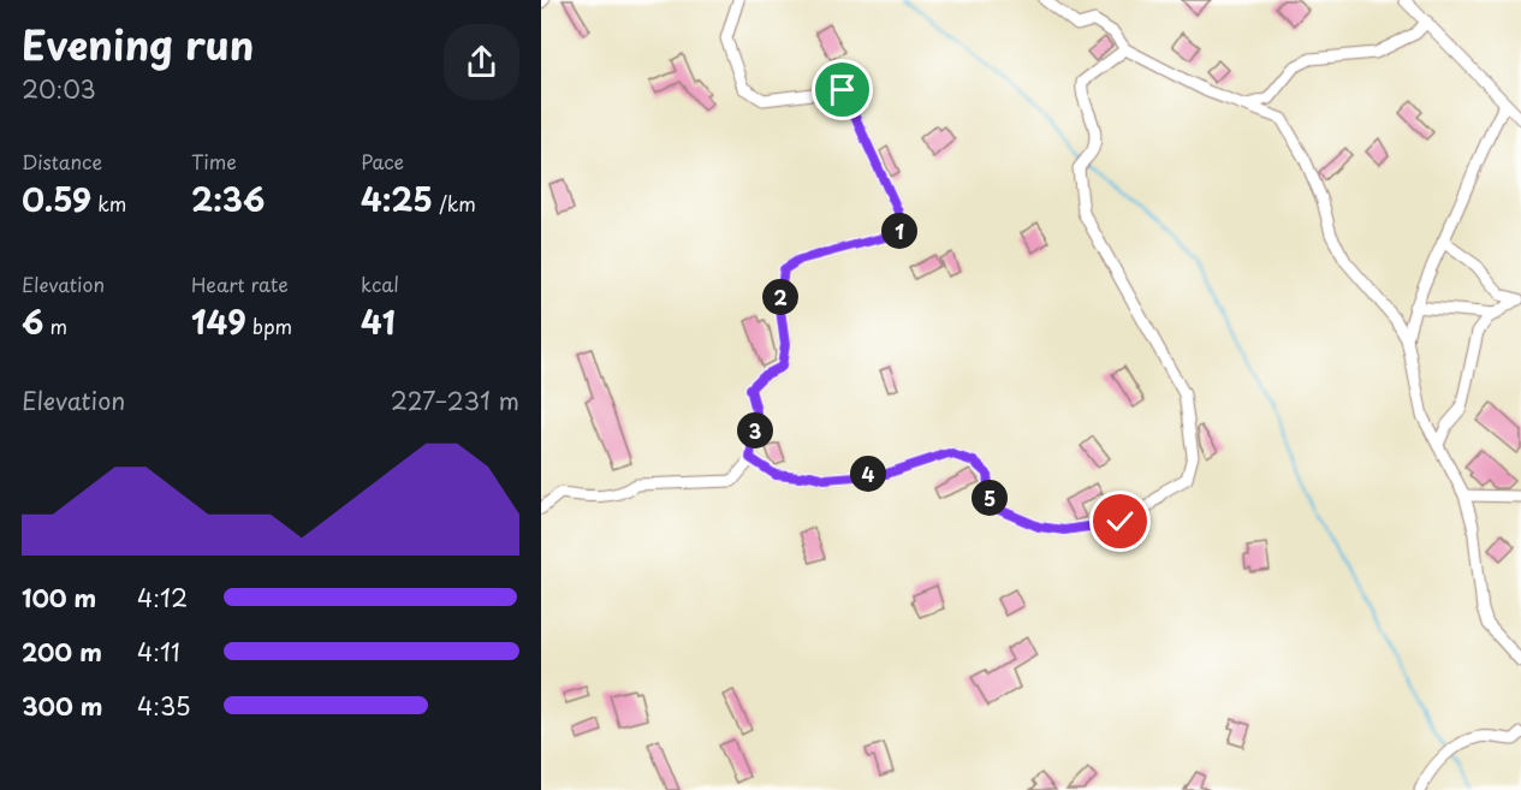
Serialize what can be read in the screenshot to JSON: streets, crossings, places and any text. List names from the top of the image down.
{
  "page": {
    "heading": ["Evening run", "20:03"],
    "stats": [
      ["Distance", "0.59 km"],
      ["Time", "2:36"],
      ["Pace", "4:25 /km"],
      ["Elevation", "6 m"],
      ["Heart rate", "149 bpm"],
      ["kcal", "41"]
    ],
    "pins": [
      "1",
      "2",
      "3",
      "4",
      "5"
    ],
    "chart": ["Elevation", "227–231 m"],
    "list": [
      {
        "name": "100 m",
        "note": "4:12"
      },
      {
        "name": "200 m",
        "note": "4:11"
      },
      {
        "name": "300 m",
        "note": "4:35"
      }
    ]
  }
}
